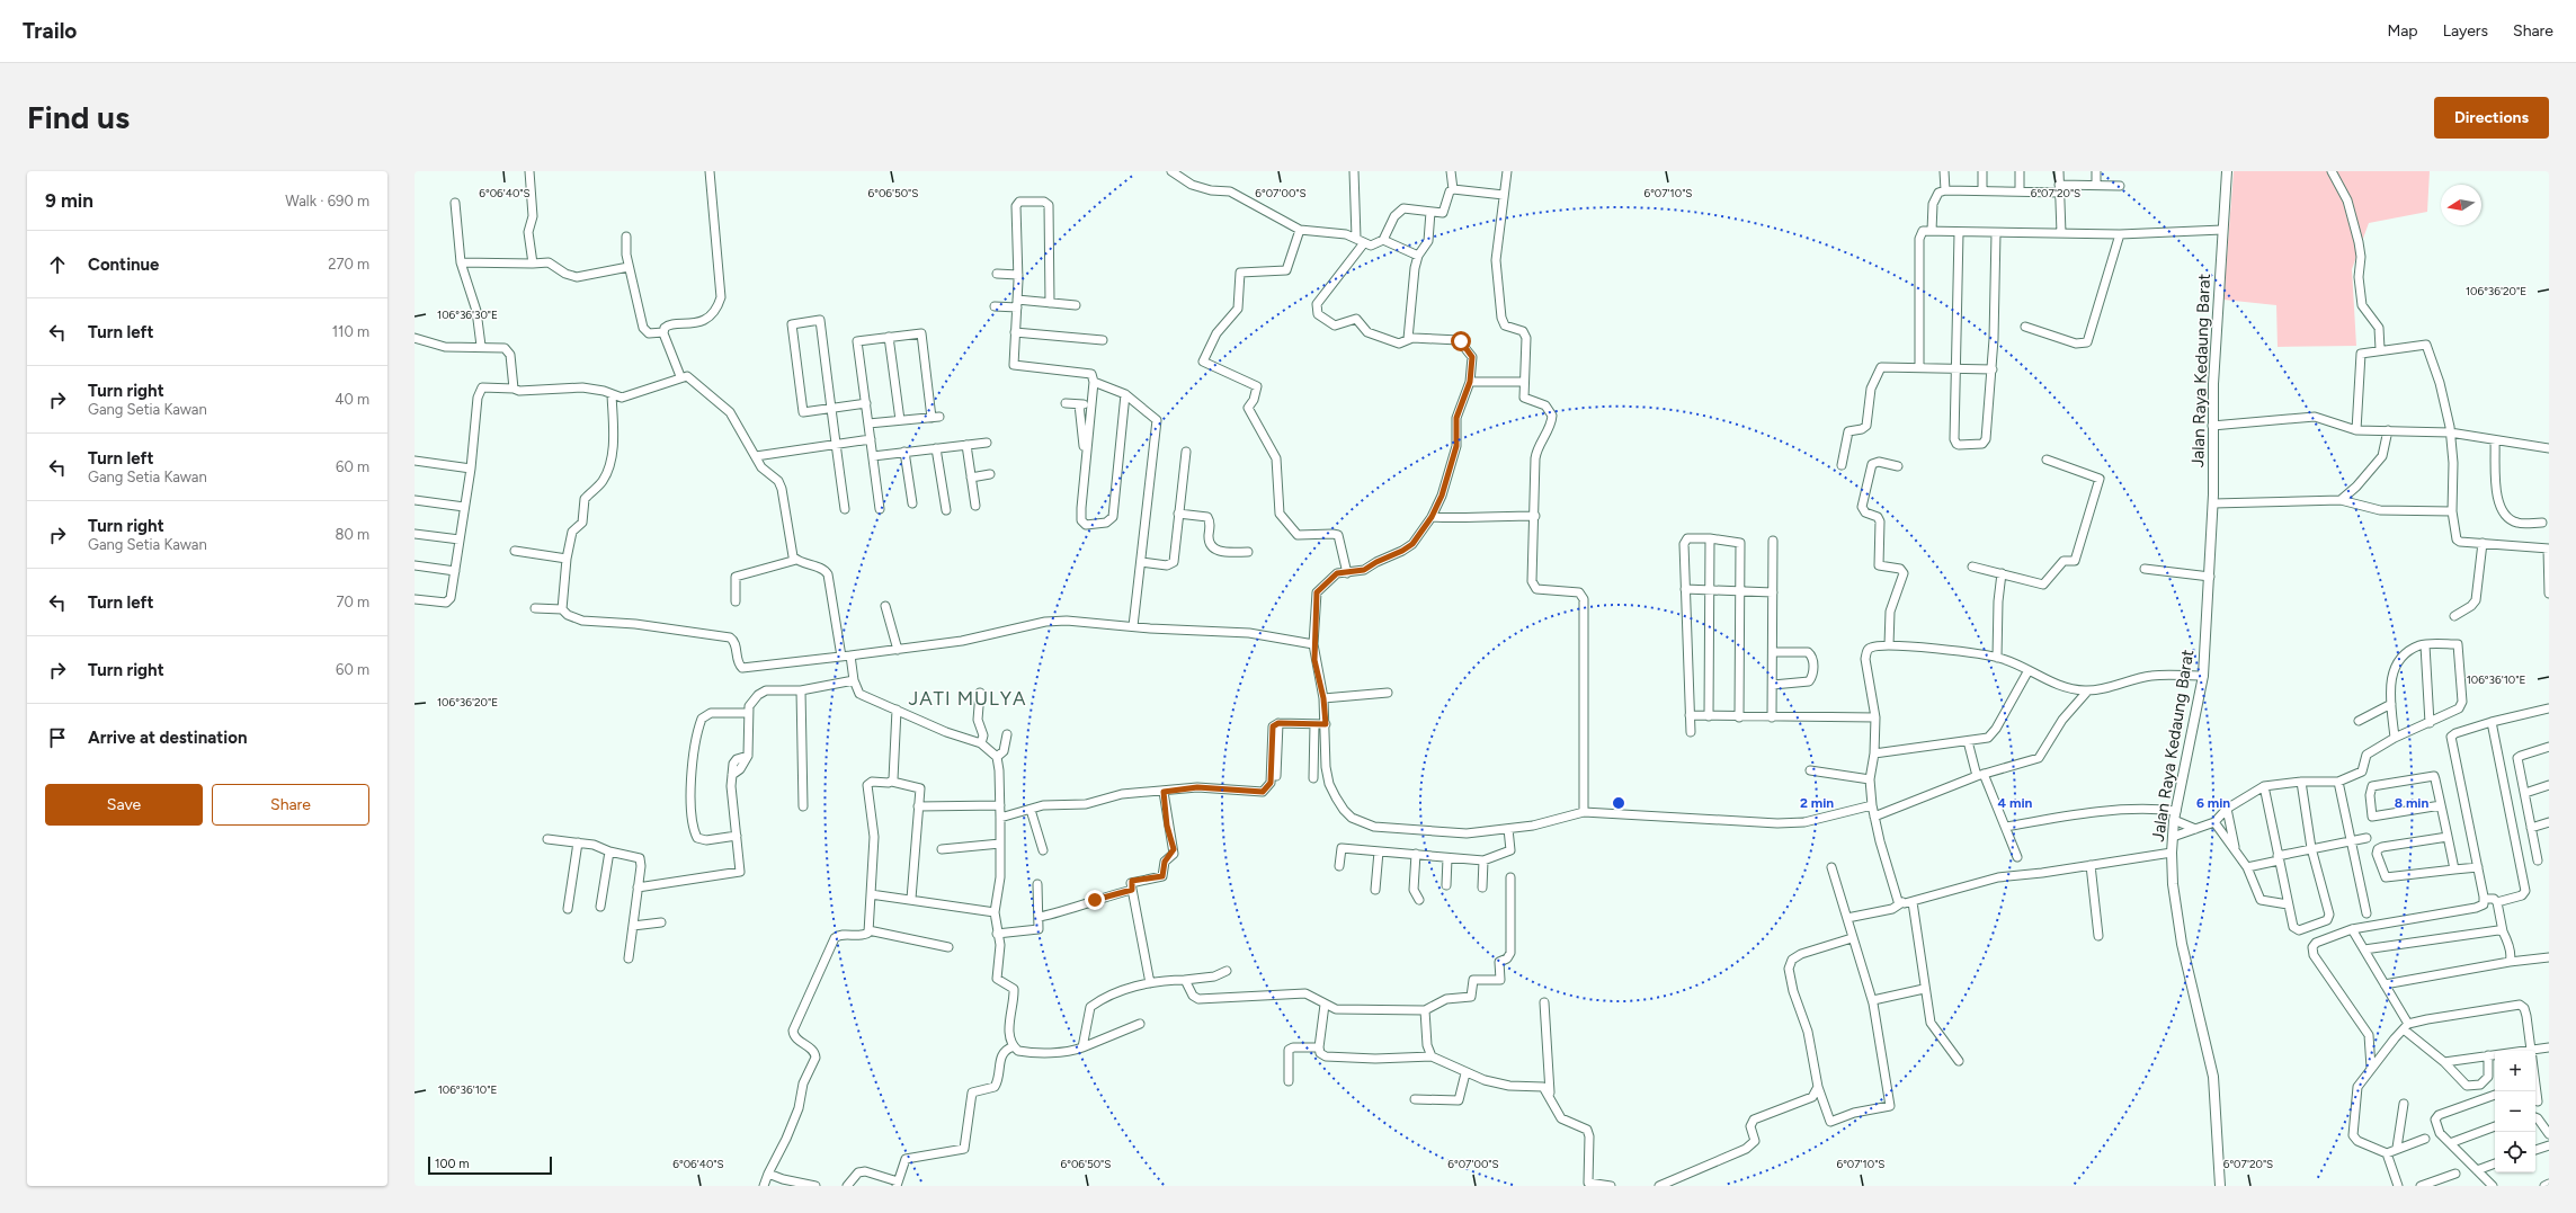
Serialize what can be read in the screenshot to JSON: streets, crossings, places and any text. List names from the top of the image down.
{
  "streets": {
    "street": ["Jalan Raya Kedaung Barat"]
  },
  "districts": ["JATI MULYA"],
  "scale_bar": "100 m",
  "north": "left",
  "page": {
    "header": "Trailo",
    "nav": ["Map", "Layers", "Share"],
    "buttons": [
      "Directions",
      ["Save", "Share"]
    ],
    "title": "Find us",
    "heading": ["9 min", "Walk · 690 m"],
    "list": [
      ["Continue", "270 m"],
      ["Turn left", "110 m"],
      ["Turn right", "Gang Setia Kawan", "40 m"],
      ["Turn left", "Gang Setia Kawan", "60 m"],
      ["Turn right", "Gang Setia Kawan", "80 m"],
      ["Turn left", "70 m"],
      ["Turn right", "60 m"],
      "Arrive at destination"
    ],
    "map_buttons": ["+", "−"],
    "scale": "100 m"
  },
  "coordinates": [
    "6°06'40\"S",
    "6°06'50\"S",
    "6°07'00\"S",
    "6°07'10\"S",
    "6°07'20\"S",
    "106°36'20\"E",
    "106°36'30\"E",
    "106°36'10\"E"
  ],
  "rings": [
    "2 min",
    "4 min",
    "6 min",
    "8 min"
  ]
}
